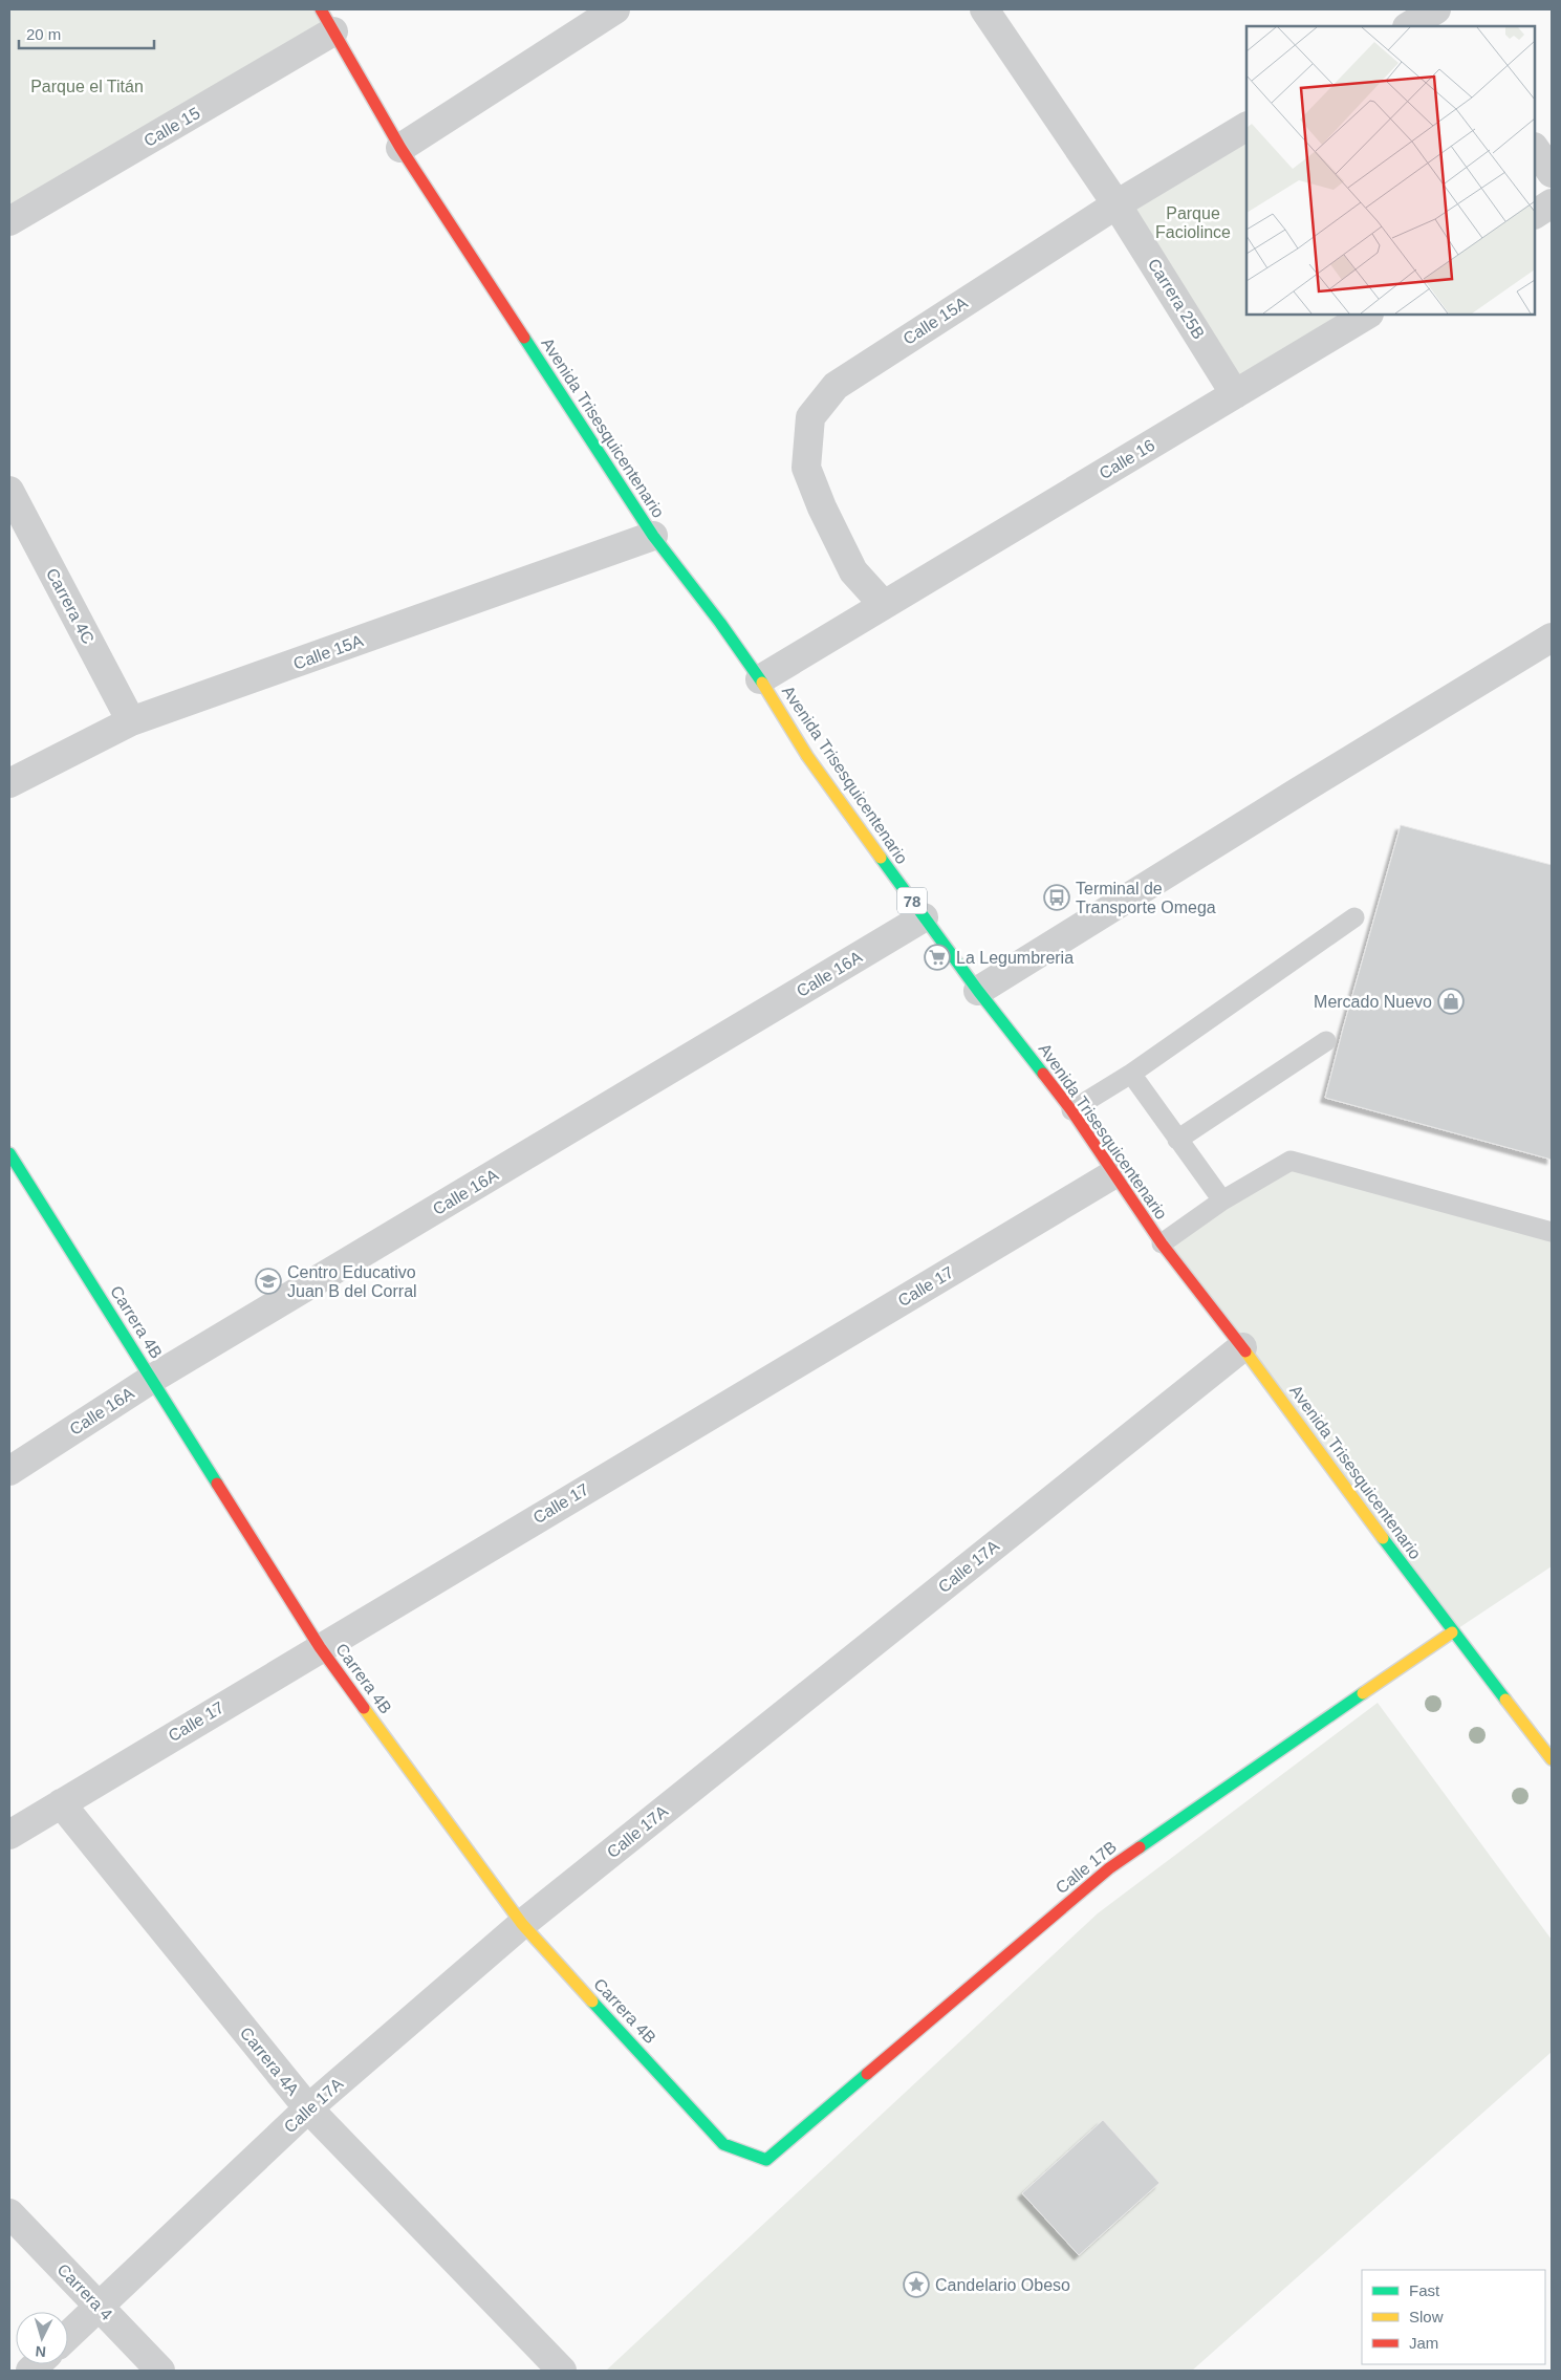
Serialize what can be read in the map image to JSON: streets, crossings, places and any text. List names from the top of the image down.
{
  "streets": {
    "main road": [
      "Avenida Trisesquicentenario",
      "78",
      "Carrera 4B",
      "Calle 17B"
    ],
    "street": [
      "Calle 15",
      "Carrera 25B",
      "Calle 15A",
      "Calle 16",
      "Carrera 4C",
      "Calle 16A",
      "Calle 17",
      "Calle 17A",
      "Carrera 4A",
      "Carrera 4"
    ]
  },
  "crossings": [
    ["Calle 15", "Avenida Trisesquicentenario"],
    ["Carrera 25B", "Calle 15A"],
    ["Carrera 25B", "Calle 16"],
    ["Calle 15A", "Avenida Trisesquicentenario"],
    ["Calle 15A", "Calle 16"],
    ["Calle 15A", "Carrera 4C"],
    ["Avenida Trisesquicentenario", "Calle 16"],
    ["Avenida Trisesquicentenario", "Calle 16A"],
    ["Avenida Trisesquicentenario", "Calle 17"],
    ["Avenida Trisesquicentenario", "Calle 17A"],
    ["Avenida Trisesquicentenario", "Calle 17B"],
    ["Calle 16A", "Carrera 4B"],
    ["Calle 17", "Carrera 4B"],
    ["Calle 17", "Carrera 4A"],
    ["Carrera 4B", "Calle 17A"],
    ["Carrera 4B", "Calle 17B"],
    ["Calle 17A", "Carrera 4A"],
    ["Calle 17A", "Carrera 4"]
  ],
  "parks": ["Parque el Titán", "Parque Faciolince"],
  "places": {
    "bus stop": ["Terminal de Transporte Omega"],
    "supermarket": ["La Legumbreria"],
    "shop": ["Mercado Nuevo"],
    "school or university": ["Centro Educativo Juan B del Corral"],
    "place": ["Candelario Obeso"]
  },
  "legend": ["Fast", "Slow", "Jam"],
  "scale_bar": "20 m",
  "north": "bottom"
}
